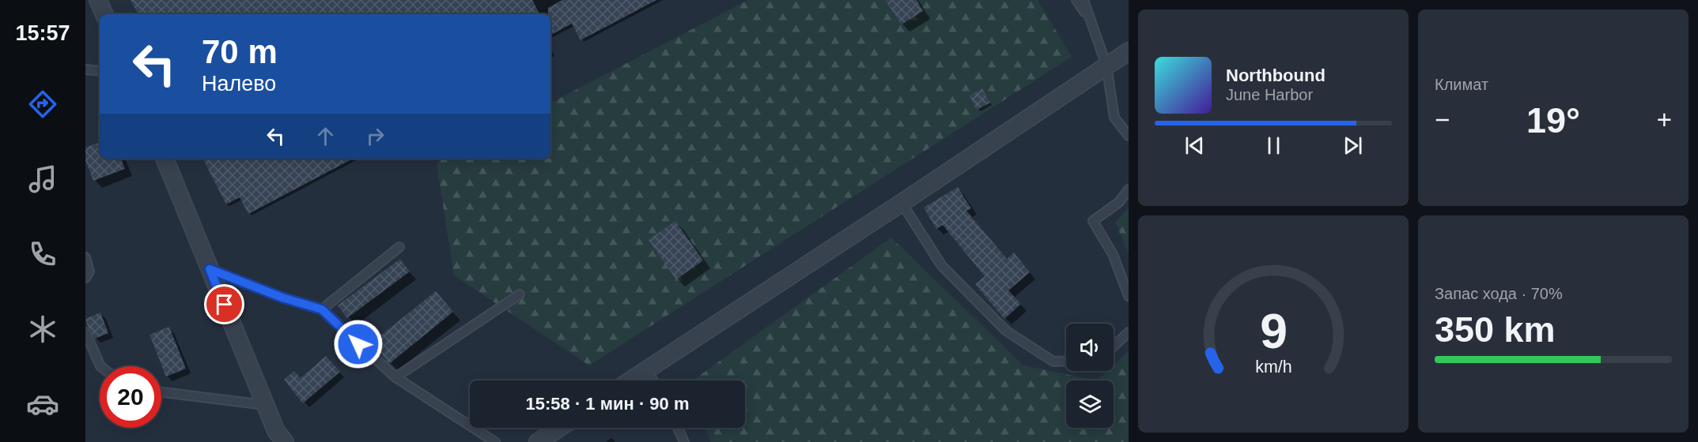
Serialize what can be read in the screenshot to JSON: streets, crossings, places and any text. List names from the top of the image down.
{
  "page": {
    "tabs": "15:57",
    "tile": [
      "Климат",
      ["Запас хода · 70%", "350 km"]
    ],
    "turn": ["70 m", "Налево"],
    "song": ["Northbound", "June Harbor"],
    "heat": ["−", "19°", "+"],
    "limit": "20",
    "trip": "15:58 · 1 мин · 90 m",
    "gauge": ["9", "km/h"]
  }
}
